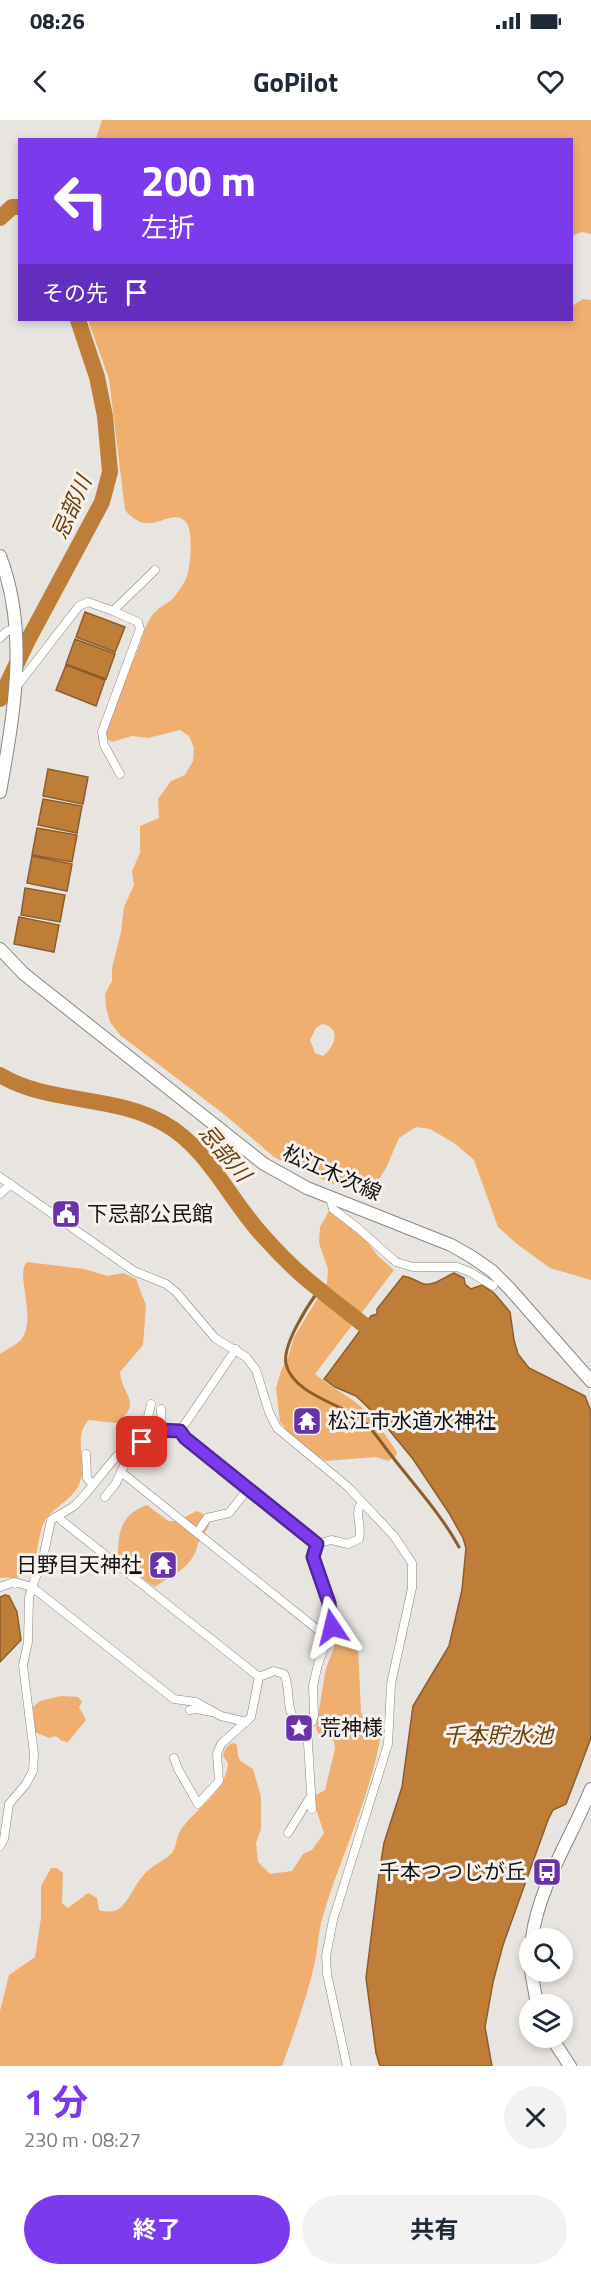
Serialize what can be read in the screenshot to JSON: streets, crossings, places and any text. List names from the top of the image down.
{
  "streets": {
    "main road": ["松江木次線"]
  },
  "water": ["忌部川", "千本貯水池"],
  "places": {
    "public building": ["下忌部公民館"],
    "temple": ["松江市水道水神社", "日野目天神社"],
    "place": ["荒神様"],
    "bus stop": ["千本つつじが丘"]
  },
  "page": {
    "status": "08:26",
    "header": "GoPilot",
    "turn": ["200 m", "左折"],
    "then": "その先",
    "heading": ["1 分", "230 m · 08:27"],
    "buttons": ["終了", "共有"]
  }
}
